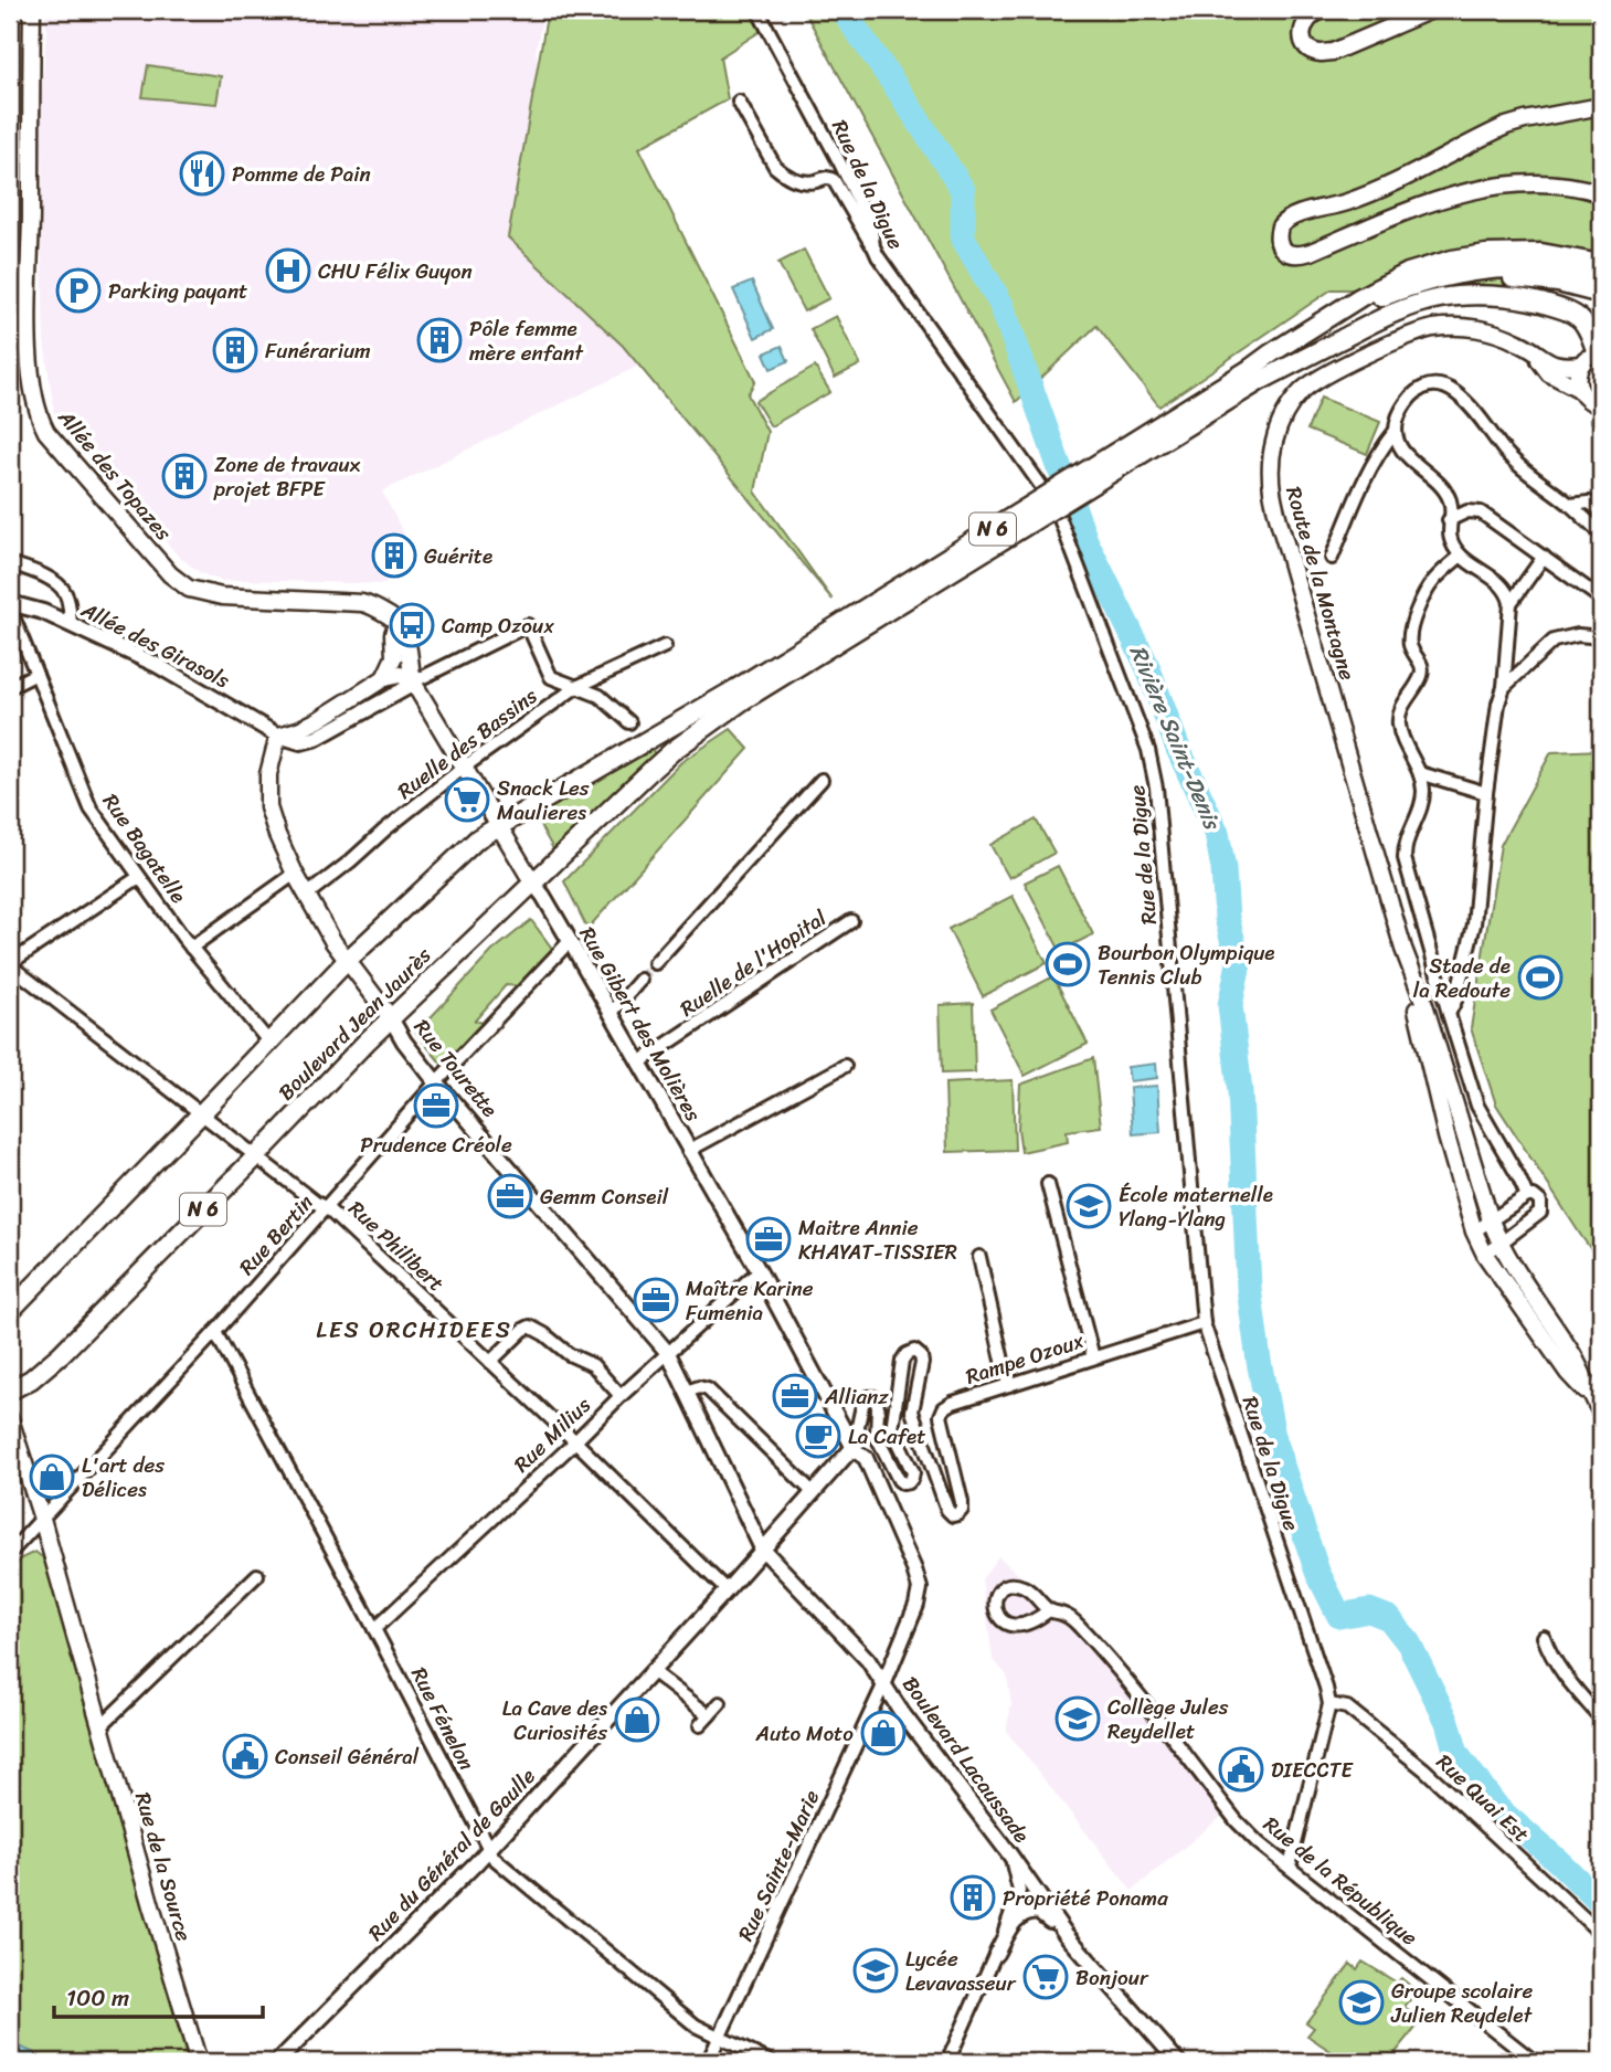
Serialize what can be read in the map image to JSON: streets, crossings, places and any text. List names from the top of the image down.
{
  "streets": {
    "main road": [
      "Allée des Topazes",
      "N 6",
      "Route de la Montagne",
      "Boulevard Jean Jaurès",
      "Rue Gibert des Molières",
      "Rue Tourette",
      "Rue de la Source"
    ],
    "street": [
      "Rue de la Digue",
      "Allée des Girasols",
      "Ruelle des Bassins",
      "Rue Bagatelle",
      "Ruelle de l'Hopital",
      "Rue Bertin",
      "Rue Philibert",
      "Rampe Ozoux",
      "Rue Milius",
      "Rue Fénelon",
      "Boulevard Lacaussade",
      "Rue Quai Est",
      "Rue du Général de Gaulle",
      "Rue Sainte-Marie",
      "Rue de la République"
    ]
  },
  "crossings": [
    ["Rue de la Digue", "Rampe Ozoux"],
    ["Rue de la Digue", "Rue Quai Est"],
    ["Rue de la Digue", "Rue de la République"],
    ["Allée des Topazes", "Rue Gibert des Molières"],
    ["N 6", "Rue Bagatelle"],
    ["N 6", "Boulevard Jean Jaurès"],
    ["N 6", "Rue Gibert des Molières"],
    ["N 6", "Rue Tourette"],
    ["N 6", "Rue Philibert"],
    ["Allée des Girasols", "Rue Tourette"],
    ["Ruelle des Bassins", "Rue Gibert des Molières"],
    ["Ruelle des Bassins", "Rue Tourette"],
    ["Ruelle de l'Hopital", "Rue Gibert des Molières"],
    ["Boulevard Jean Jaurès", "Rue Gibert des Molières"],
    ["Boulevard Jean Jaurès", "Rue Tourette"],
    ["Boulevard Jean Jaurès", "Rue Philibert"],
    ["Rue Gibert des Molières", "Rue Bertin"],
    ["Rue Gibert des Molières", "Rampe Ozoux"],
    ["Rue Gibert des Molières", "Rue Milius"],
    ["Rue Gibert des Molières", "Boulevard Lacaussade"],
    ["Rue Gibert des Molières", "Rue du Général de Gaulle"],
    ["Rue Tourette", "Rue Bertin"],
    ["Rue Tourette", "Rue Milius"],
    ["Rue Tourette", "Boulevard Lacaussade"],
    ["Rue Tourette", "Rue du Général de Gaulle"],
    ["Rue Tourette", "Rue Sainte-Marie"],
    ["Rue Bertin", "Rue Philibert"],
    ["Rue Bertin", "Rue Fénelon"],
    ["Rue Bertin", "Rue de la Source"],
    ["Rue Philibert", "Rue Milius"],
    ["Rue Philibert", "Rue du Général de Gaulle"],
    ["Rampe Ozoux", "Boulevard Lacaussade"],
    ["Rampe Ozoux", "Rue du Général de Gaulle"],
    ["Rue Milius", "Rue Fénelon"],
    ["Rue Fénelon", "Rue du Général de Gaulle"],
    ["Rue Fénelon", "Rue Sainte-Marie"],
    ["Boulevard Lacaussade", "Rue du Général de Gaulle"],
    ["Boulevard Lacaussade", "Rue Sainte-Marie"]
  ],
  "districts": ["LES ORCHIDEES"],
  "water": ["Rivière Saint-Denis"],
  "places": {
    "restaurant": ["Pomme de Pain"],
    "hospital": ["CHU Félix Guyon"],
    "parking": ["Parking payant"],
    "building": [
      "Pôle femme mère enfant",
      "Funérarium",
      "Zone de travaux projet BFPE",
      "Guérite",
      "Propriété Ponama"
    ],
    "bus stop": ["Camp Ozoux"],
    "supermarket": ["Snack Les Maulieres", "Bonjour"],
    "sports": ["Bourbon Olympique Tennis Club", "Stade de la Redoute"],
    "office": [
      "Prudence Créole",
      "Gemm Conseil",
      "Maitre Annie KHAYAT-TISSIER",
      "Maître Karine Fumenia",
      "Allianz"
    ],
    "school or university": [
      "École maternelle Ylang-Ylang",
      "Collège Jules Reydellet",
      "Lycée Levavasseur",
      "Groupe scolaire Julien Reydelet"
    ],
    "cafe": ["La Cafet"],
    "shop": ["L'art des Délices", "La Cave des Curiosités", "Auto Moto"],
    "public building": ["Conseil Général", "DIECCTE"]
  },
  "scale_bar": "100 m"
}
